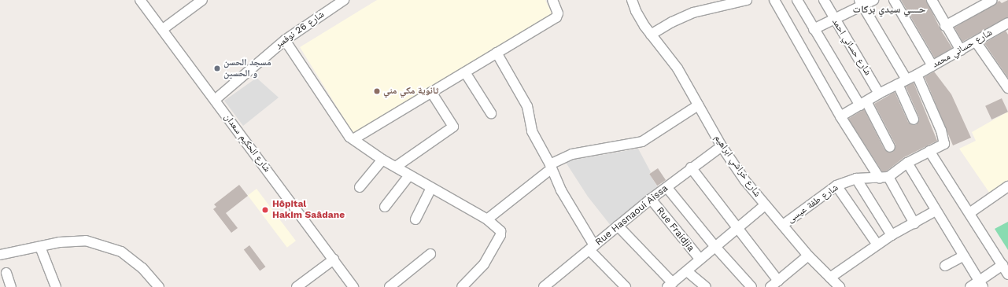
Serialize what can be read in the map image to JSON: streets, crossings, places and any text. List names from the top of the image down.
{
  "streets": {
    "street": [
      "شارع 26 نوفمبر",
      "شارع حساني احمد",
      "شارع حساني محمد",
      "شارع الحكيم سعدان",
      "شارع خراشي ابراهيم",
      "شارع طفة عيسى",
      "Rue Hasnaoui Aissa",
      "Rue Fraidjia"
    ]
  },
  "crossings": [
    ["شارع 26 نوفمبر", "شارع الحكيم سعدان"],
    ["شارع حساني احمد", "شارع حساني محمد"],
    ["شارع خراشي ابراهيم", "شارع طفة عيسى"],
    ["شارع خراشي ابراهيم", "Rue Hasnaoui Aissa"],
    ["Rue Hasnaoui Aissa", "Rue Fraidjia"]
  ],
  "districts": ["حــــي سيدي بركات"],
  "places": ["مسجد الحسن و الحسين", "ثانوية مكي مني", "Hôpital Hakim Saâdane"]
}
